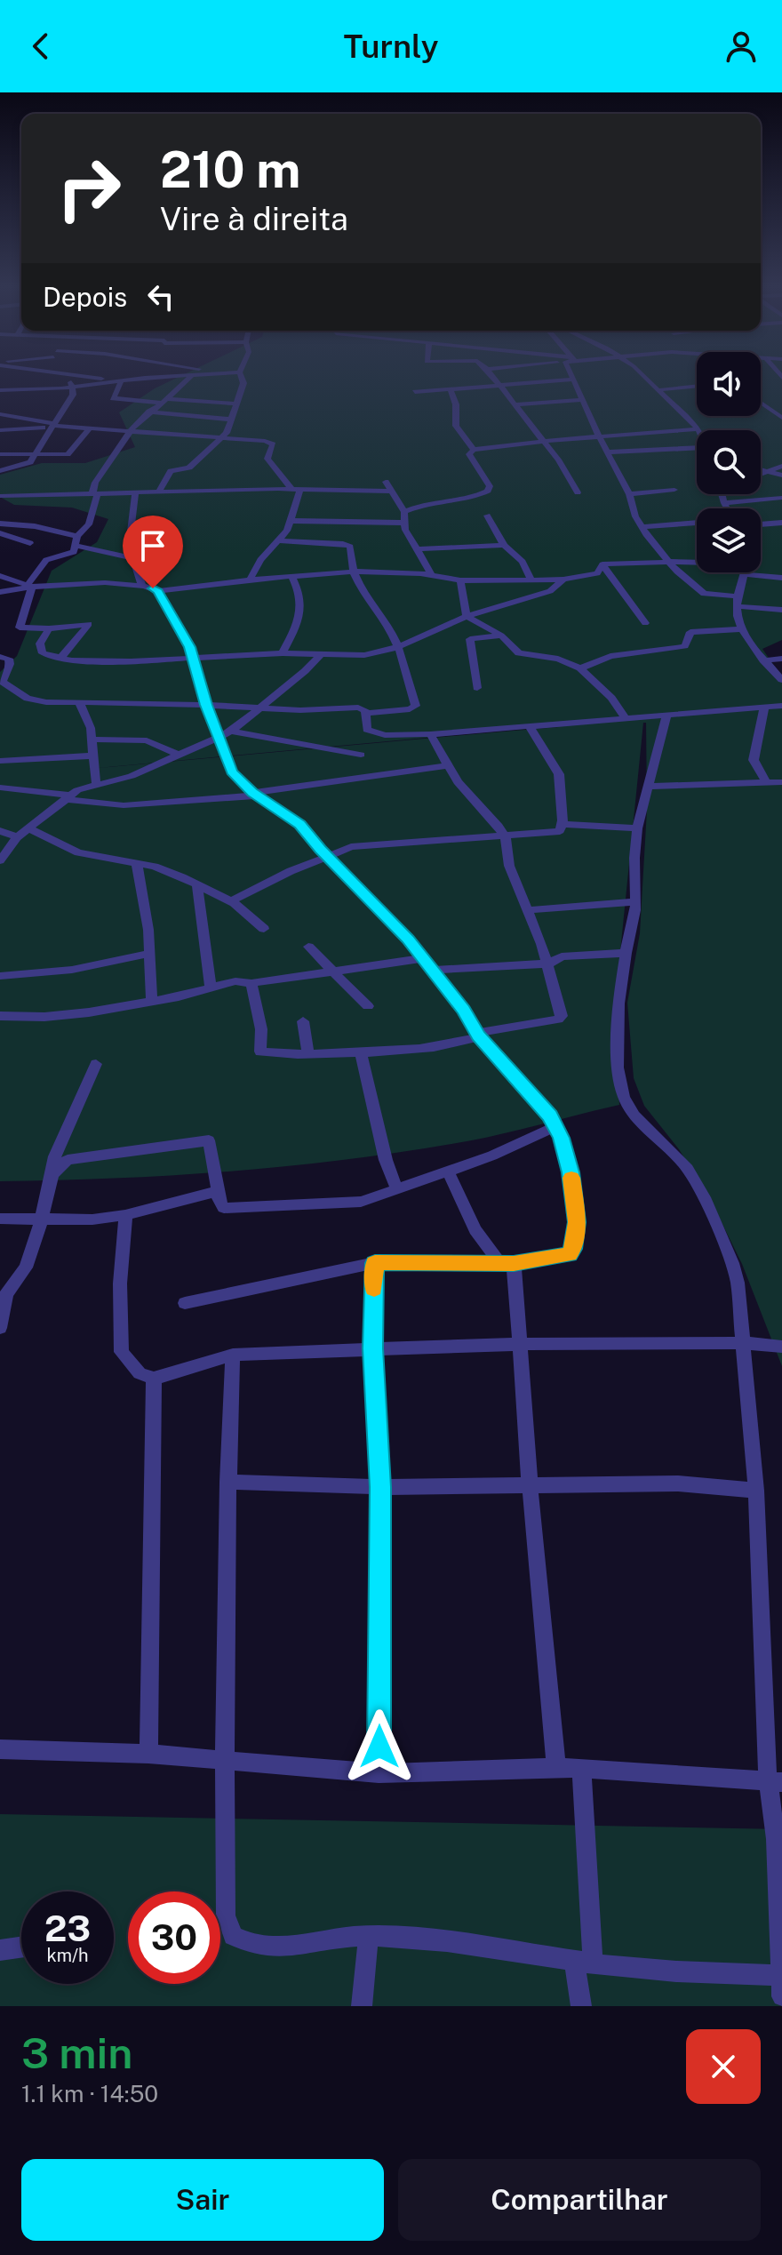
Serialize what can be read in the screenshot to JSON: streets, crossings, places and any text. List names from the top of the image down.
{
  "page": {
    "header": "Turnly",
    "turn": ["210 m", "Vire à direita"],
    "then": "Depois",
    "speed": "23 km/h",
    "limit": "30",
    "heading": ["3 min", "1.1 km · 14:50"],
    "buttons": ["Sair", "Compartilhar"]
  }
}
